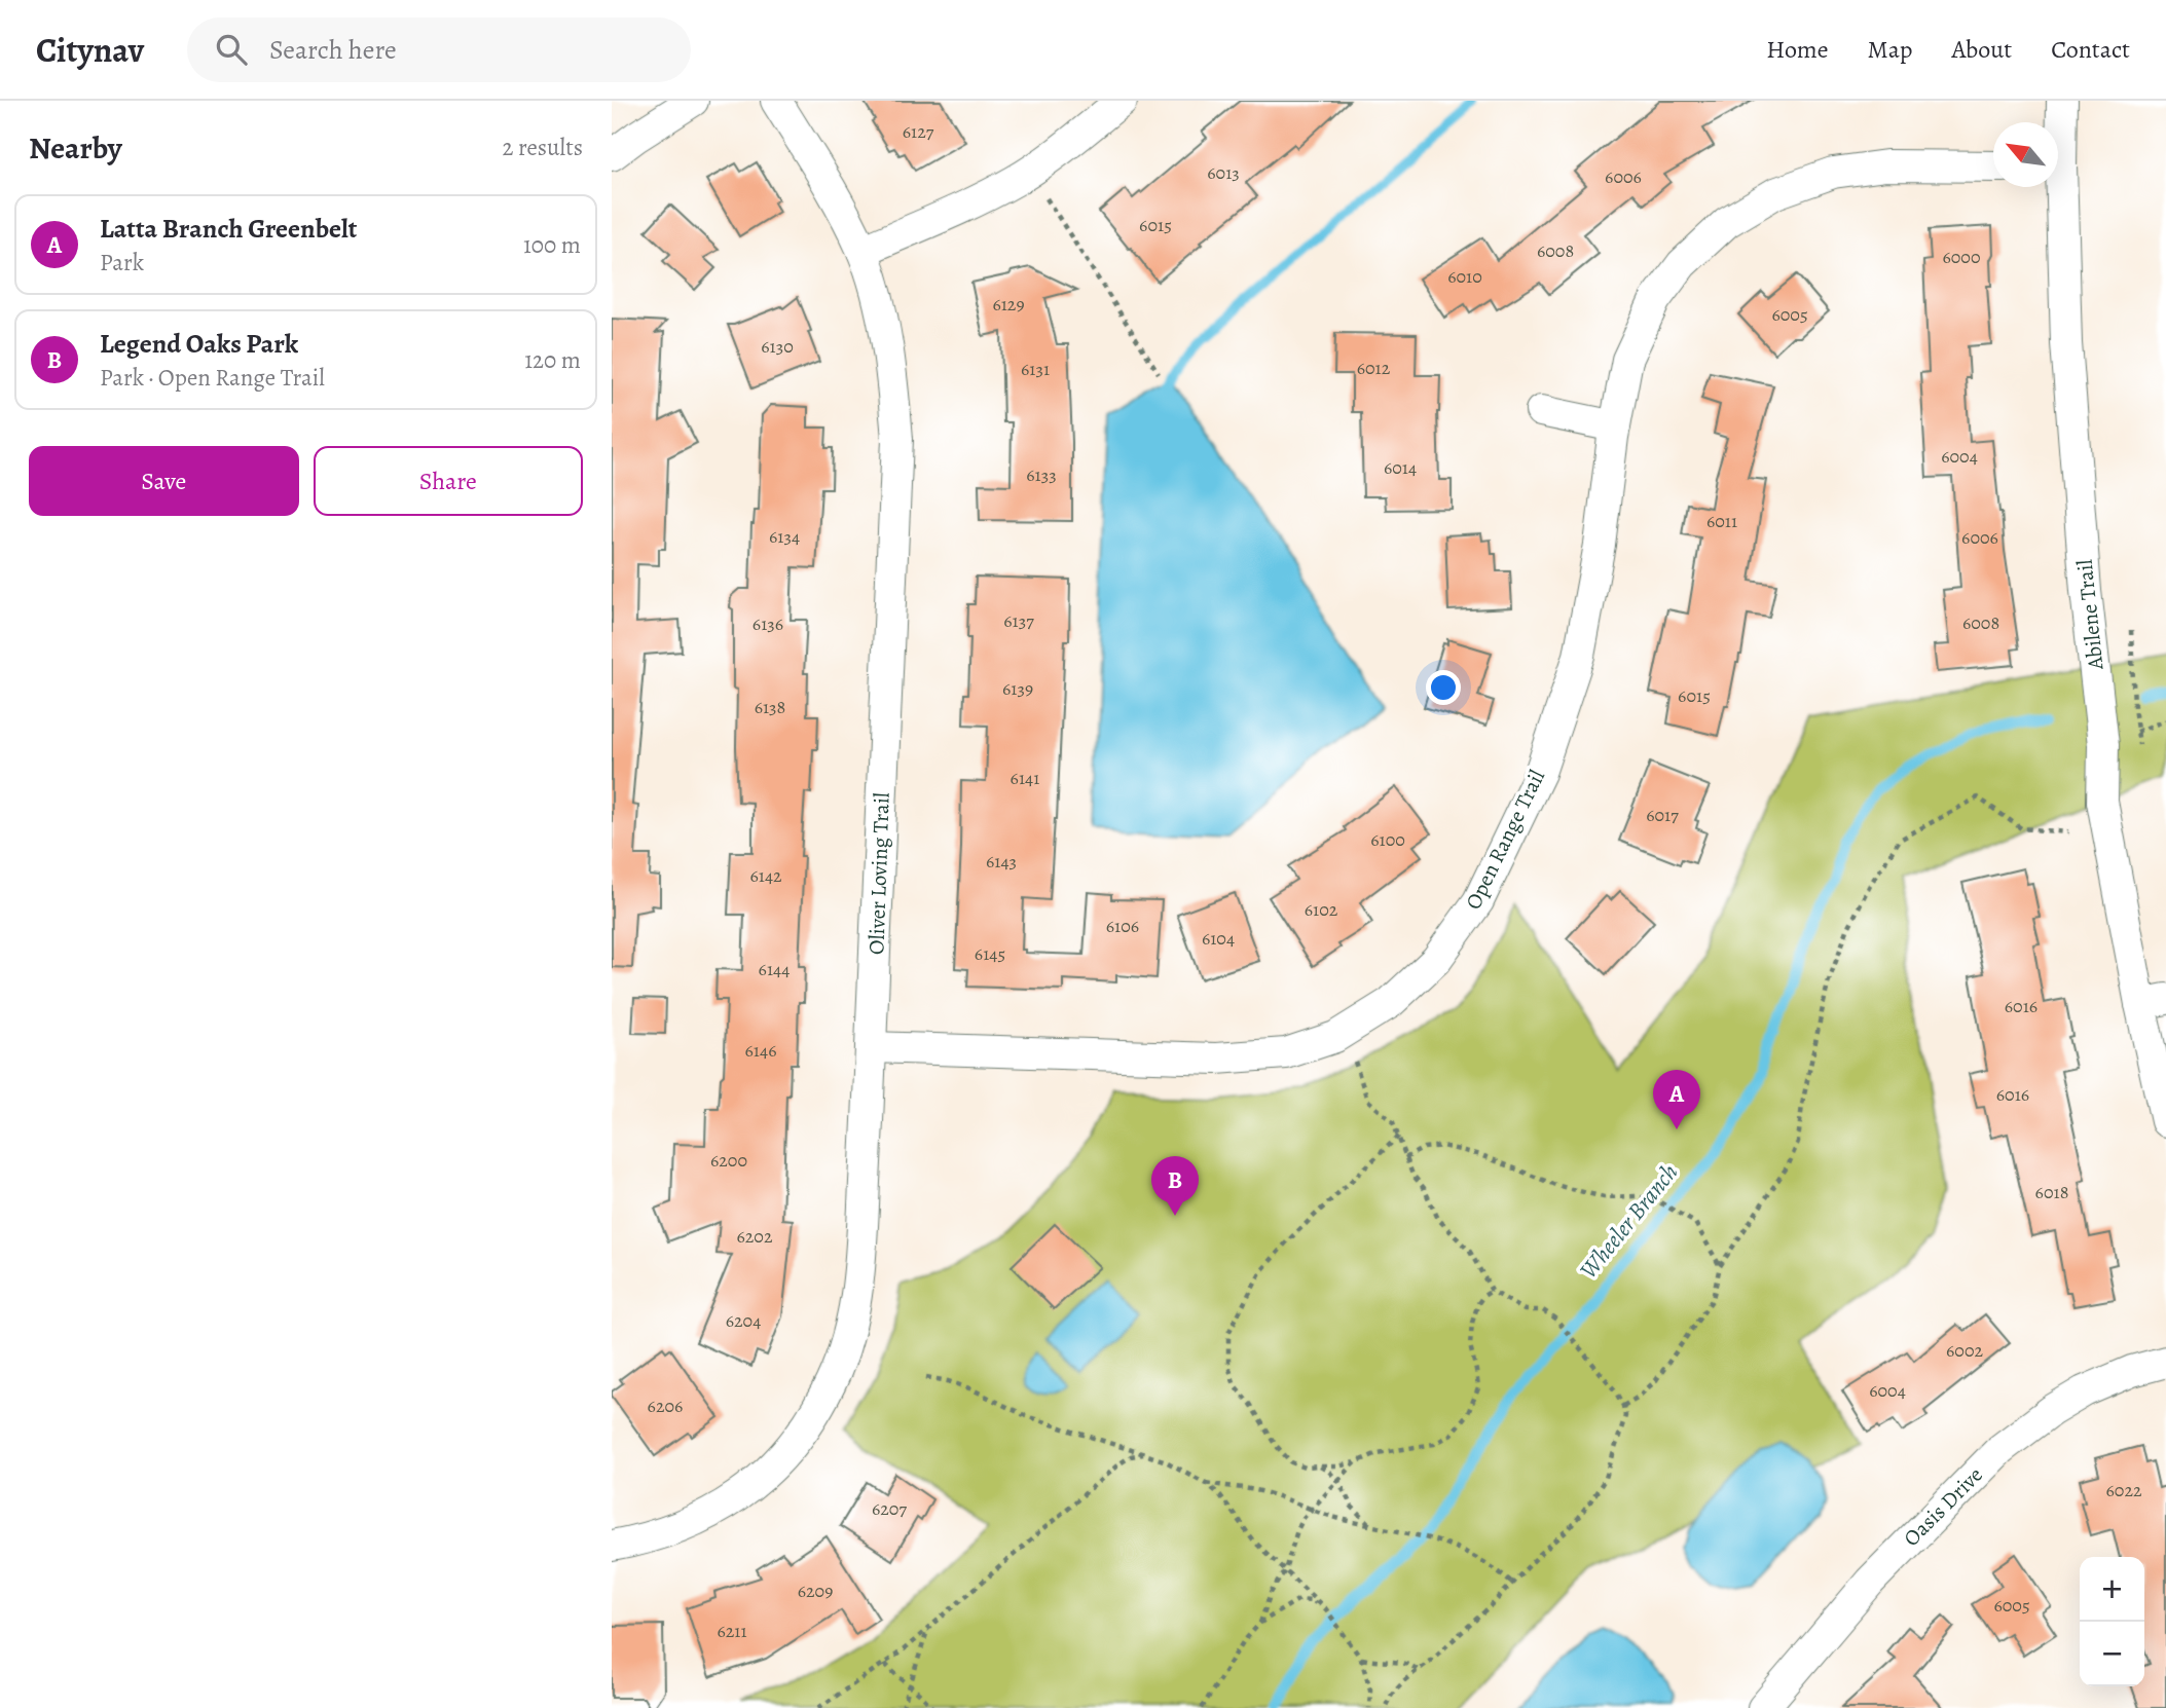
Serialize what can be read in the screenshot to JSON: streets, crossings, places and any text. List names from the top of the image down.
{
  "streets": {
    "street": [
      "Abilene Trail",
      "Open Range Trail",
      "Oliver Loving Trail",
      "Oasis Drive"
    ]
  },
  "crossings": [
    ["Open Range Trail", "Oliver Loving Trail"]
  ],
  "water": ["Wheeler Branch"],
  "house_numbers": [
    "6127",
    "6013",
    "6006",
    "6015",
    "6008",
    "6000",
    "6010",
    "6129",
    "6005",
    "6130",
    "6012",
    "6131",
    "6004",
    "6014",
    "6133",
    "6011",
    "6134",
    "6006",
    "6137",
    "6008",
    "6136",
    "6139",
    "6015",
    "6138",
    "6141",
    "6017",
    "6100",
    "6143",
    "6142",
    "6102",
    "6106",
    "6104",
    "6145",
    "6144",
    "6016",
    "6146",
    "6016",
    "6200",
    "6018",
    "6202",
    "6204",
    "6002",
    "6004",
    "6206",
    "6022",
    "6207",
    "6209",
    "6005",
    "6211"
  ],
  "north": "top left",
  "page": {
    "header": "Citynav",
    "search": "Search here",
    "nav": [
      "Home",
      "Map",
      "About",
      "Contact"
    ],
    "heading": ["Nearby", "2 results"],
    "list": [
      {
        "mark": "A",
        "name": "Latta Branch Greenbelt",
        "note": "Park",
        "value": "100 m"
      },
      {
        "mark": "B",
        "name": "Legend Oaks Park",
        "note": "Park · Open Range Trail",
        "value": "120 m"
      }
    ],
    "buttons": ["Save", "Share"],
    "pins": ["A", "B"],
    "map_buttons": ["+", "−"]
  }
}
